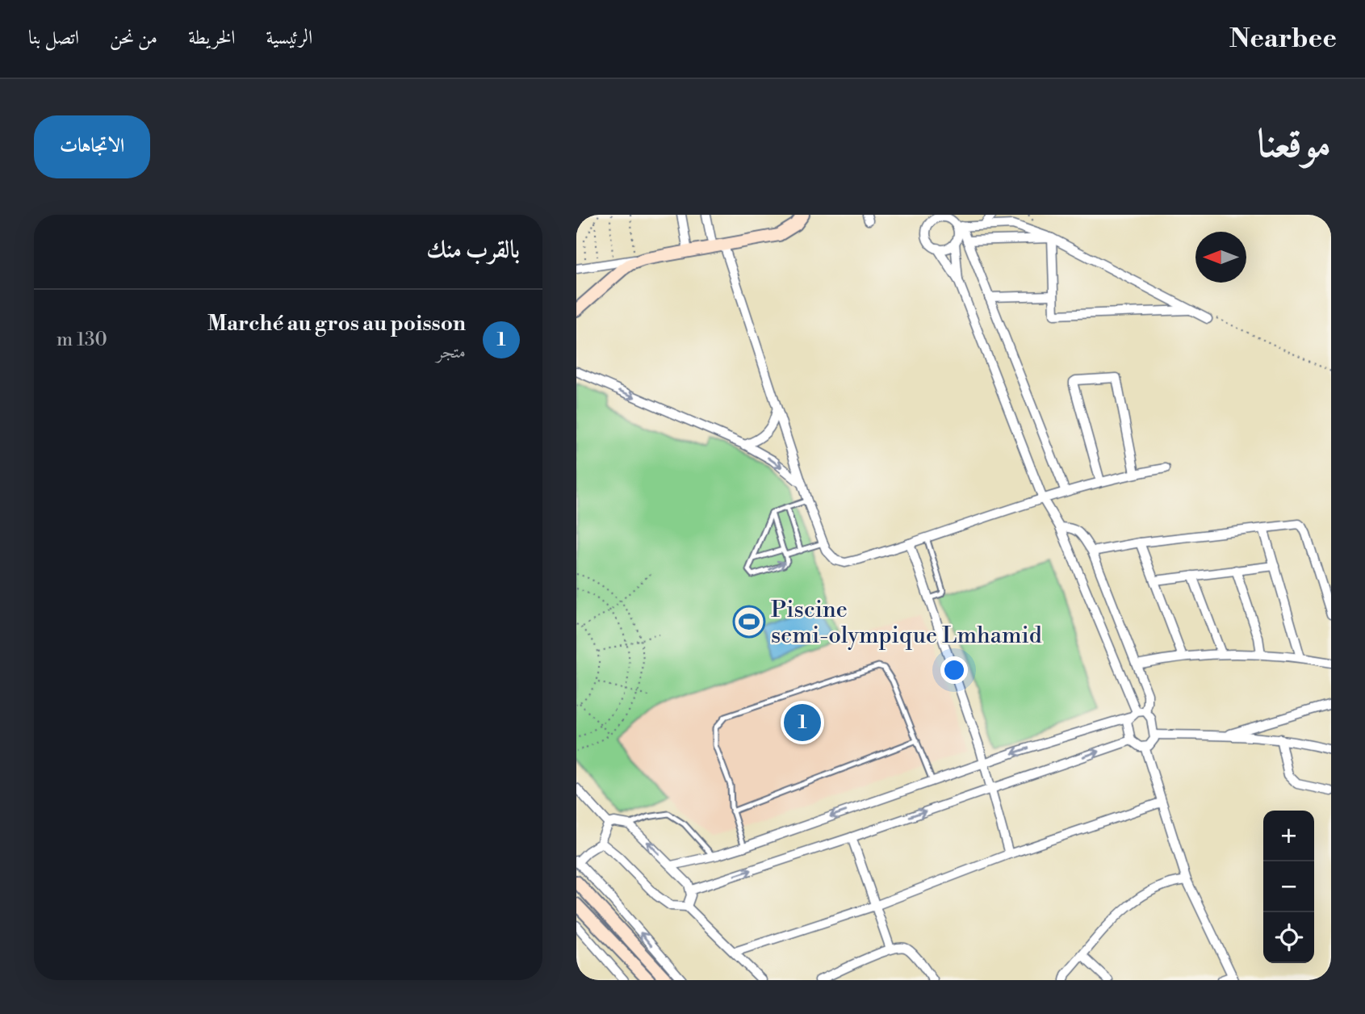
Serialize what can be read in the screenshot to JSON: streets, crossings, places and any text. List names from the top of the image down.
{
  "places": {
    "sports": ["Piscine semi-olympique Lmhamid"]
  },
  "north": "left",
  "page": {
    "header": "Nearbee",
    "nav": [
      "الرئيسية",
      "الخريطة",
      "من نحن",
      "اتصل بنا"
    ],
    "title": "موقعنا",
    "buttons": "الاتجاهات",
    "heading": "بالقرب منك",
    "list": [
      {
        "mark": "1",
        "name": "Marché au gros au poisson",
        "note": "متجر",
        "value": "130 m"
      }
    ],
    "pins": "1",
    "map_buttons": ["+", "−"]
  }
}
